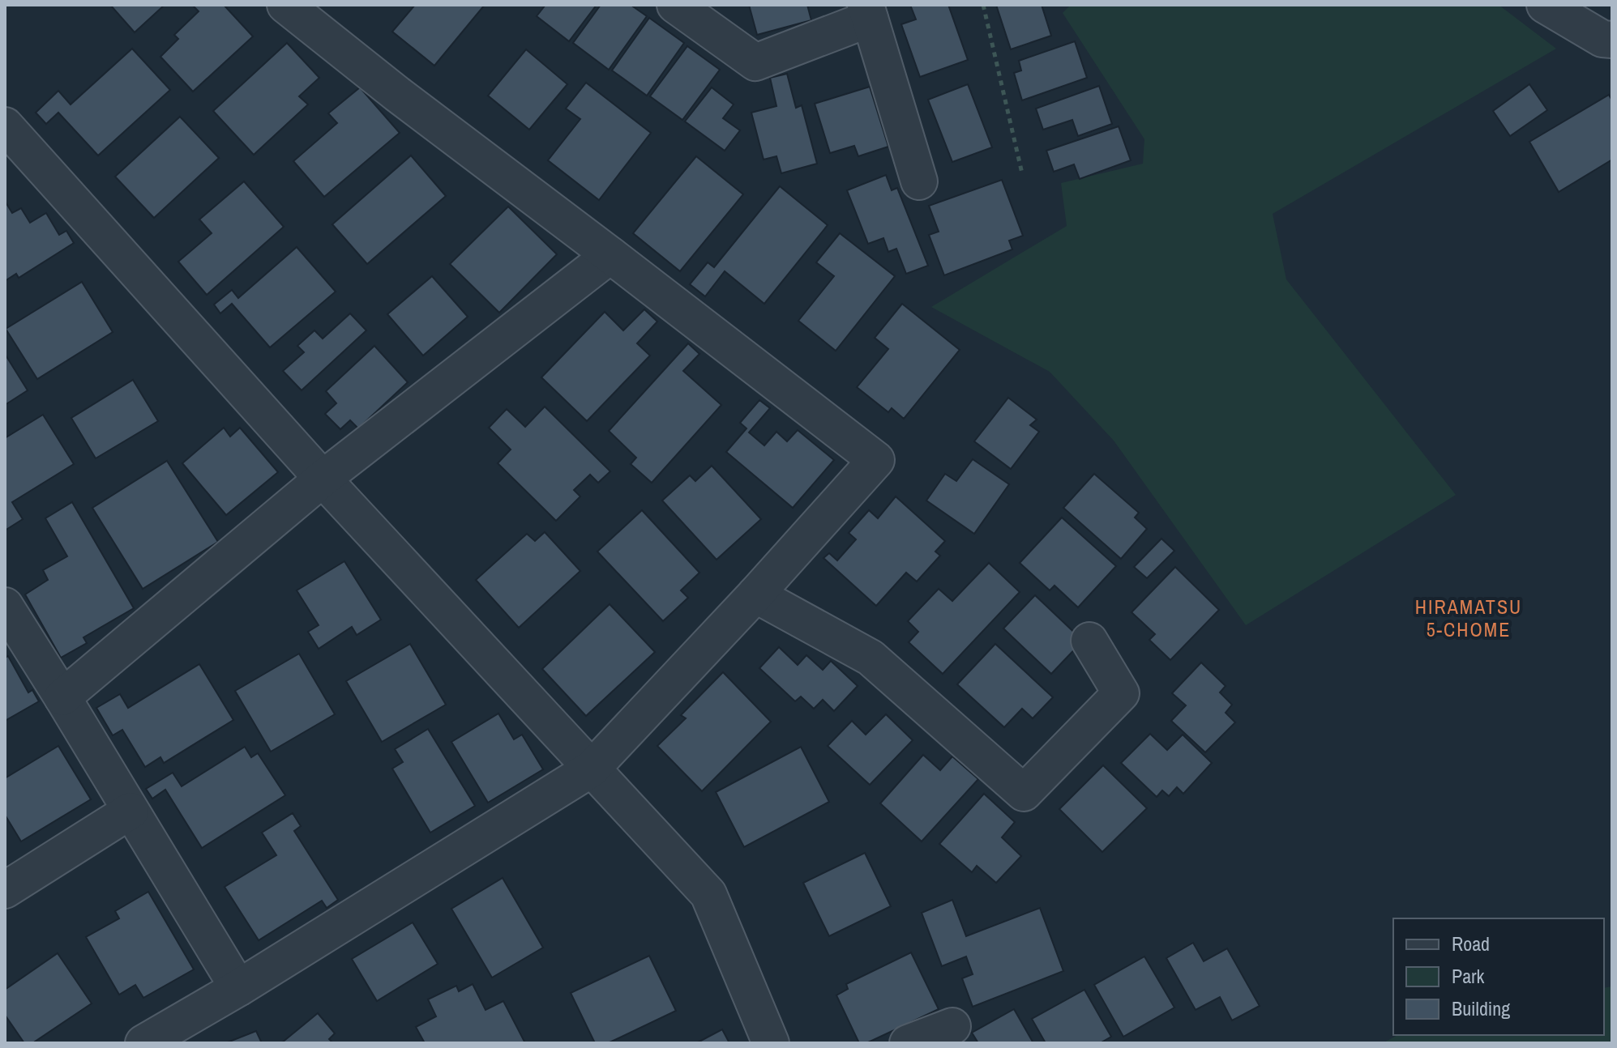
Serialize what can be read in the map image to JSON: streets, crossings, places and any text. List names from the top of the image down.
{
  "districts": ["HIRAMATSU 5-CHOME"],
  "legend": ["Road", "Park", "Building"]
}
